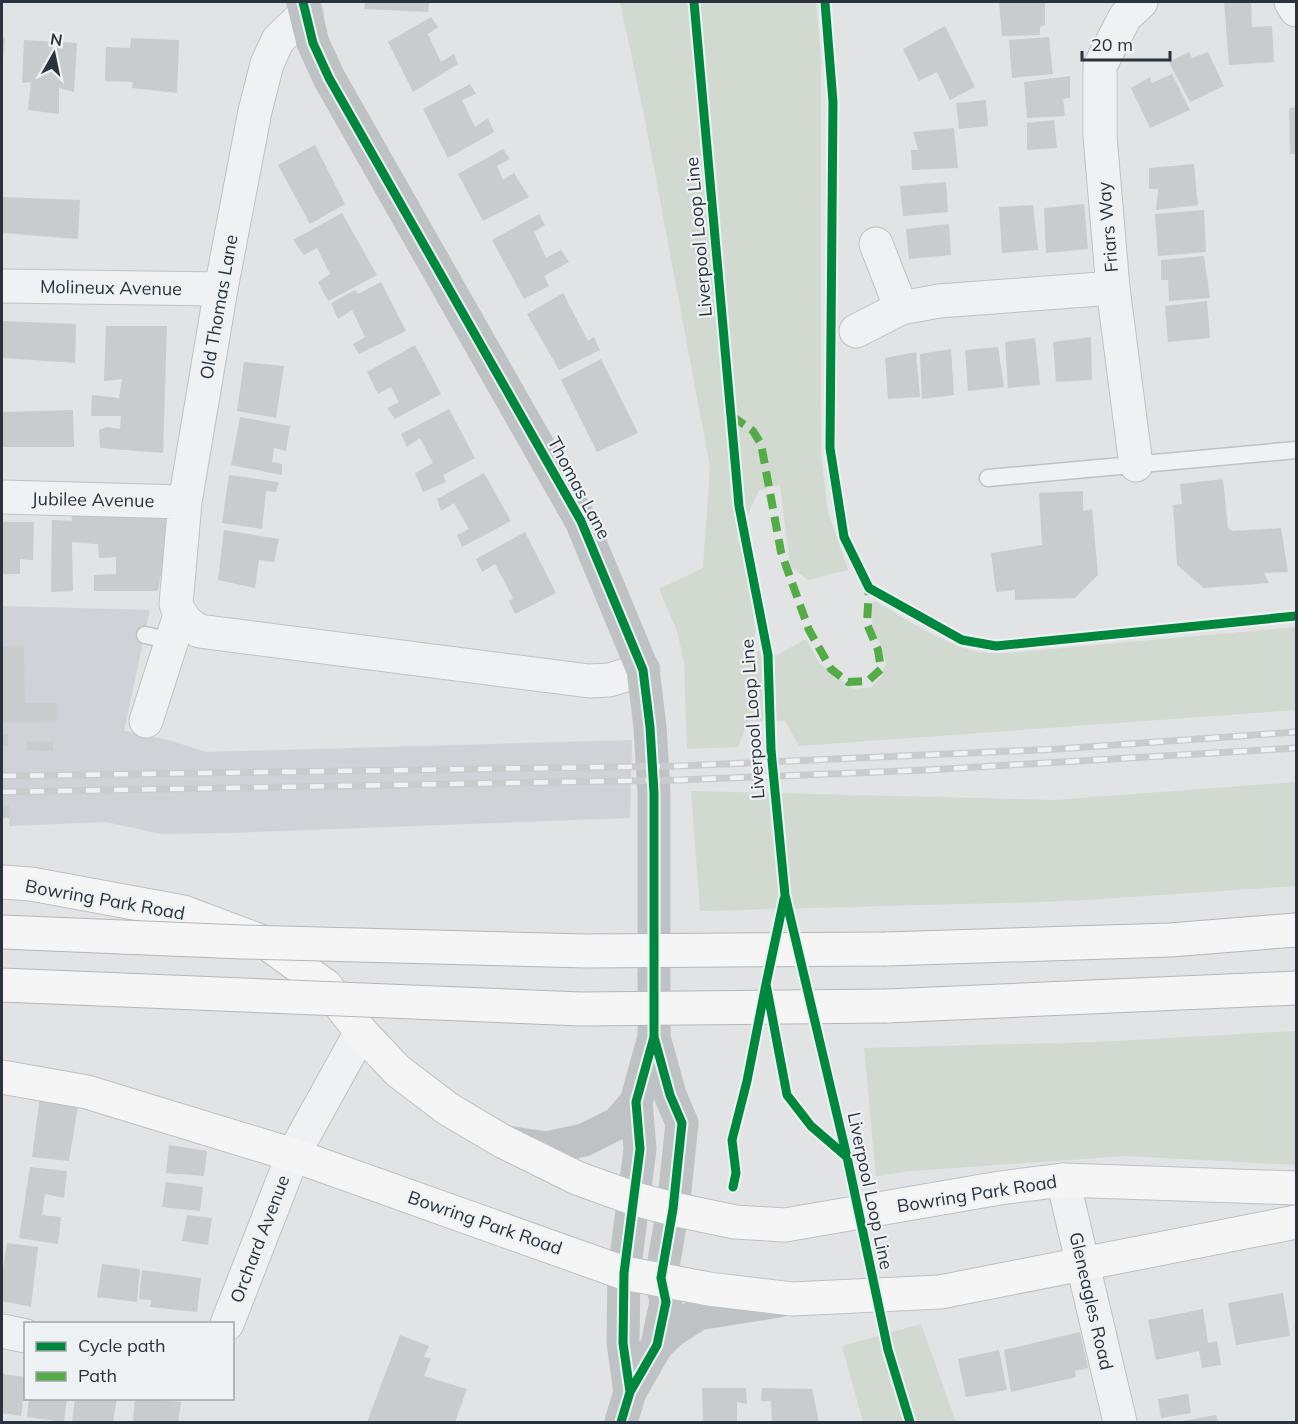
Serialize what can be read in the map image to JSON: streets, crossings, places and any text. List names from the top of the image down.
{
  "streets": {
    "main road": ["Bowring Park Road"],
    "street": [
      "Friars Way",
      "Molineux Avenue",
      "Old Thomas Lane",
      "Thomas Lane",
      "Jubilee Avenue",
      "Orchard Avenue",
      "Gleneagles Road"
    ],
    "cycle path": ["Liverpool Loop Line"]
  },
  "crossings": [
    ["Molineux Avenue", "Old Thomas Lane"],
    ["Old Thomas Lane", "Thomas Lane"],
    ["Old Thomas Lane", "Jubilee Avenue"],
    ["Bowring Park Road", "Orchard Avenue"],
    ["Bowring Park Road", "Gleneagles Road"]
  ],
  "legend": ["Cycle path", "Path"],
  "scale_bar": "20 m",
  "north": "top"
}
